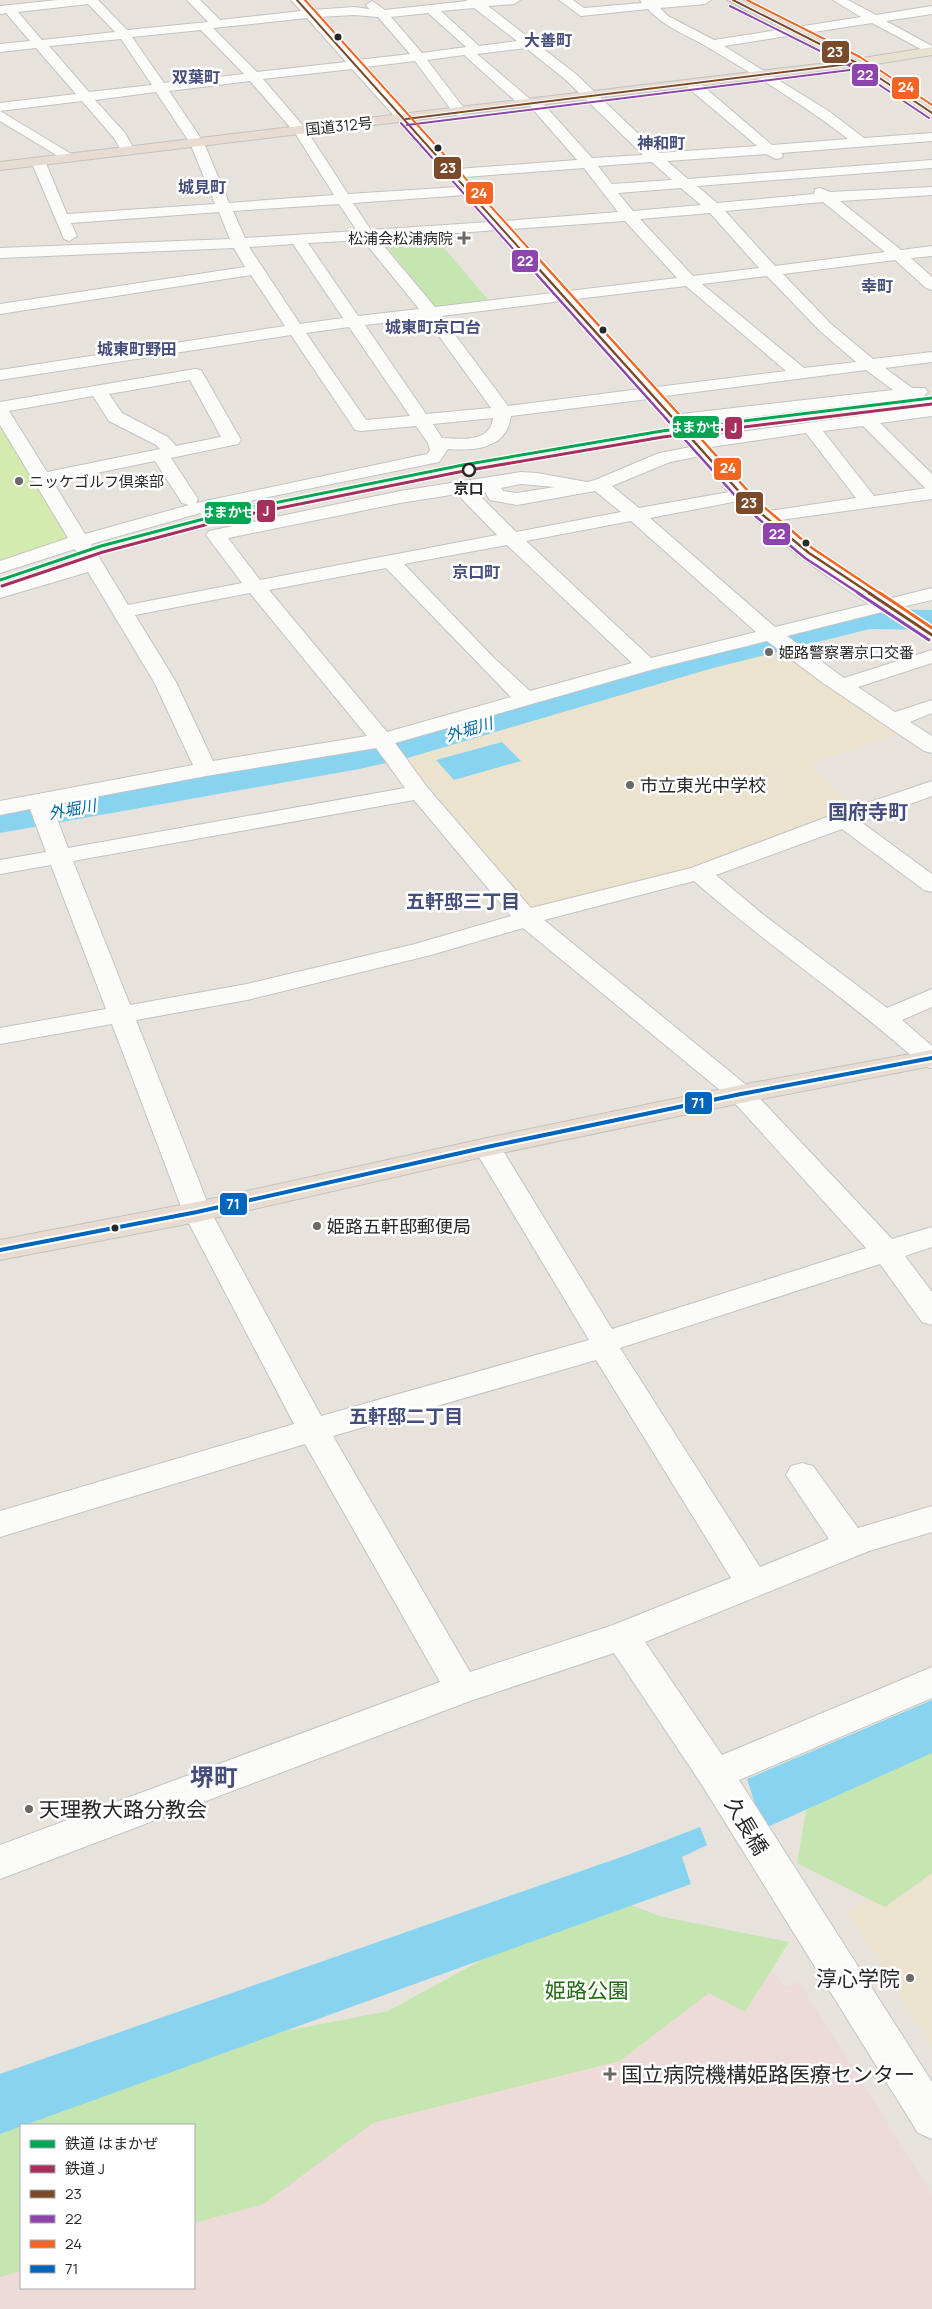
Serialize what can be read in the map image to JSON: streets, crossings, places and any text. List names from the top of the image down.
{
  "streets": {
    "highway": ["国道312号"],
    "street": ["久長橋"]
  },
  "districts": [
    "大善町",
    "双葉町",
    "神和町",
    "城見町",
    "幸町",
    "城東町京口台",
    "城東町野田",
    "京口町",
    "国府寺町",
    "五軒邸三丁目",
    "五軒邸二丁目",
    "堺町"
  ],
  "water": ["外堀川"],
  "parks": ["姫路公園"],
  "places": {
    "health": ["松浦会松浦病院", "国立病院機構姫路医療センター"],
    "other": [
      "京口",
      "ニッケゴルフ倶楽部",
      "姫路警察署京口交番",
      "市立東光中学校",
      "姫路五軒邸郵便局",
      "天理教大路分教会",
      "淳心学院"
    ]
  },
  "lines": [
    "transit line 23",
    "transit line 24",
    "transit line 22",
    "rail line はまかぜ",
    "rail line J",
    "transit line 71"
  ],
  "legend": [
    "鉄道 はまかぜ",
    "鉄道 J",
    "23",
    "22",
    "24",
    "71"
  ]
}
